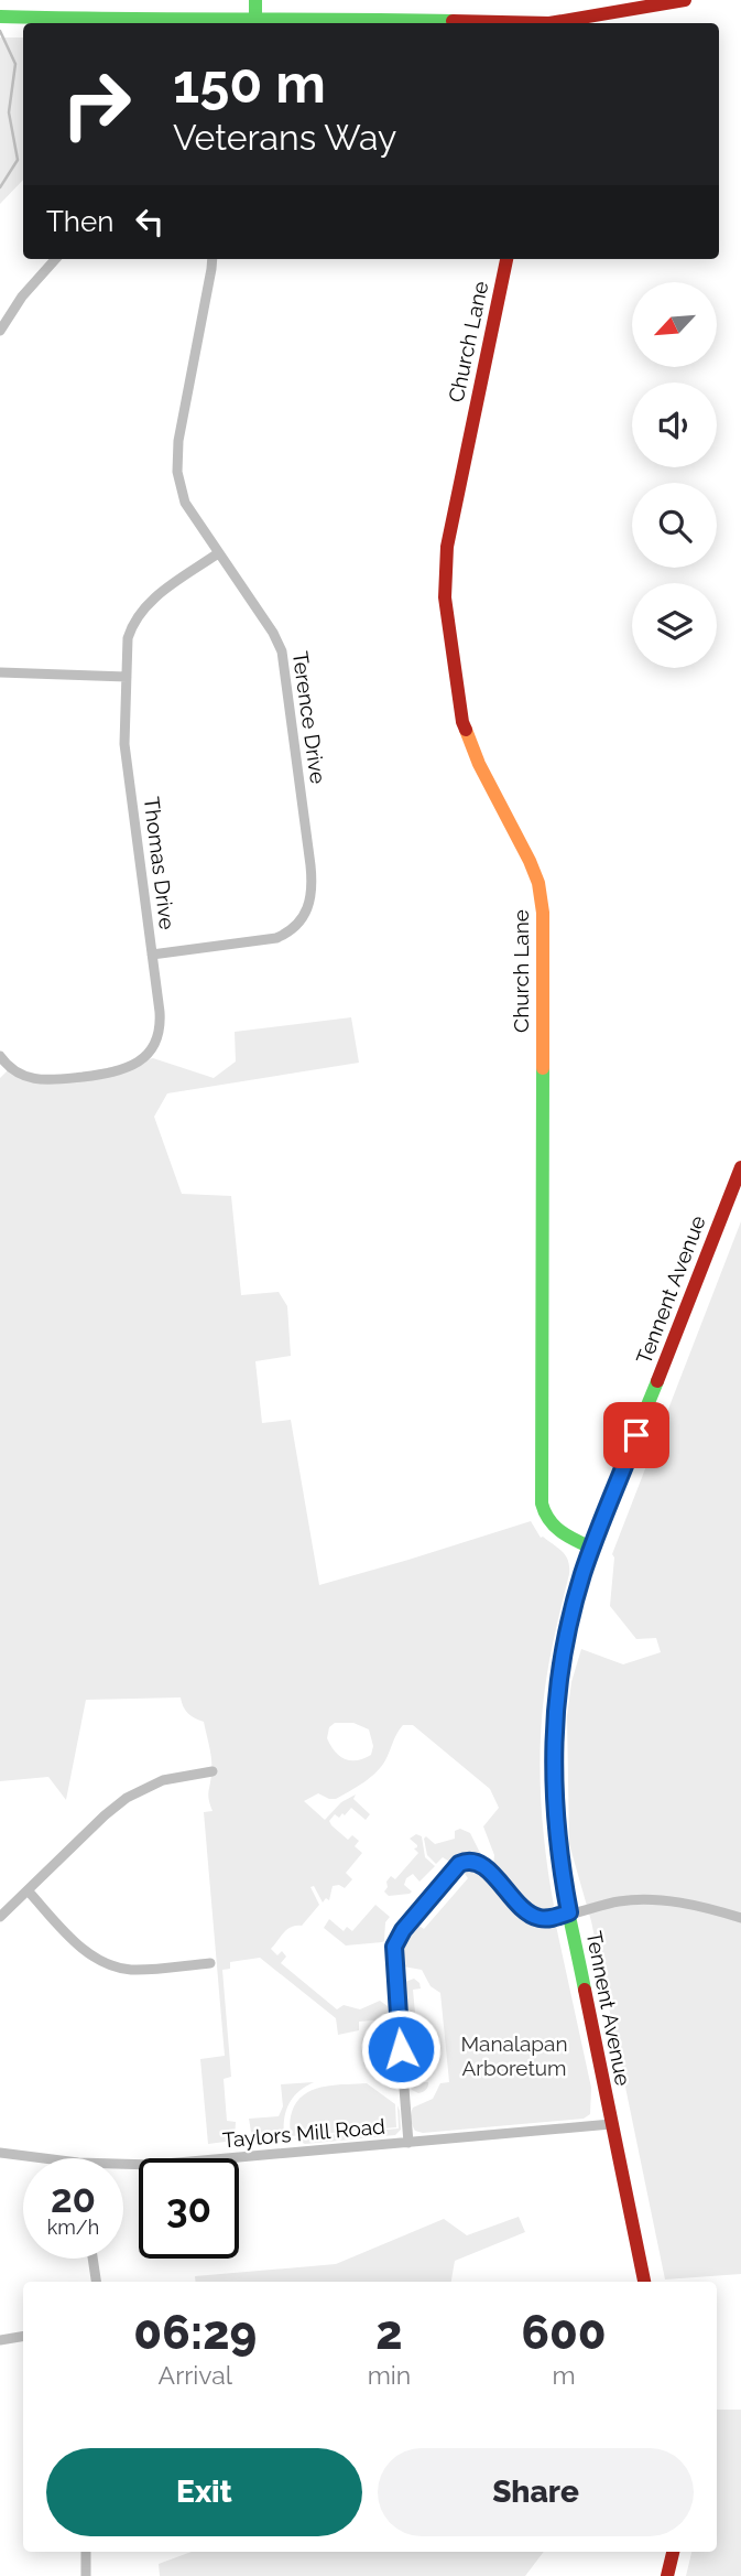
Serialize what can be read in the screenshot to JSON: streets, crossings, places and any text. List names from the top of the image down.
{
  "streets": {
    "street": [
      "Church Lane",
      "Terence Drive",
      "Thomas Drive",
      "Tennent Avenue",
      "Taylors Mill Road"
    ]
  },
  "crossings": [
    ["Church Lane", "Tennent Avenue"],
    ["Terence Drive", "Thomas Drive"],
    ["Tennent Avenue", "Taylors Mill Road"]
  ],
  "parks": ["Manalapan Arboretum"],
  "north": "bottom left",
  "page": {
    "turn": ["150 m", "Veterans Way"],
    "then": "Then",
    "speed": "20 km/h",
    "limit": "30",
    "eta": [
      "06:29",
      "Arrival",
      "2",
      "min",
      "600",
      "m"
    ],
    "buttons": ["Exit", "Share"]
  }
}
